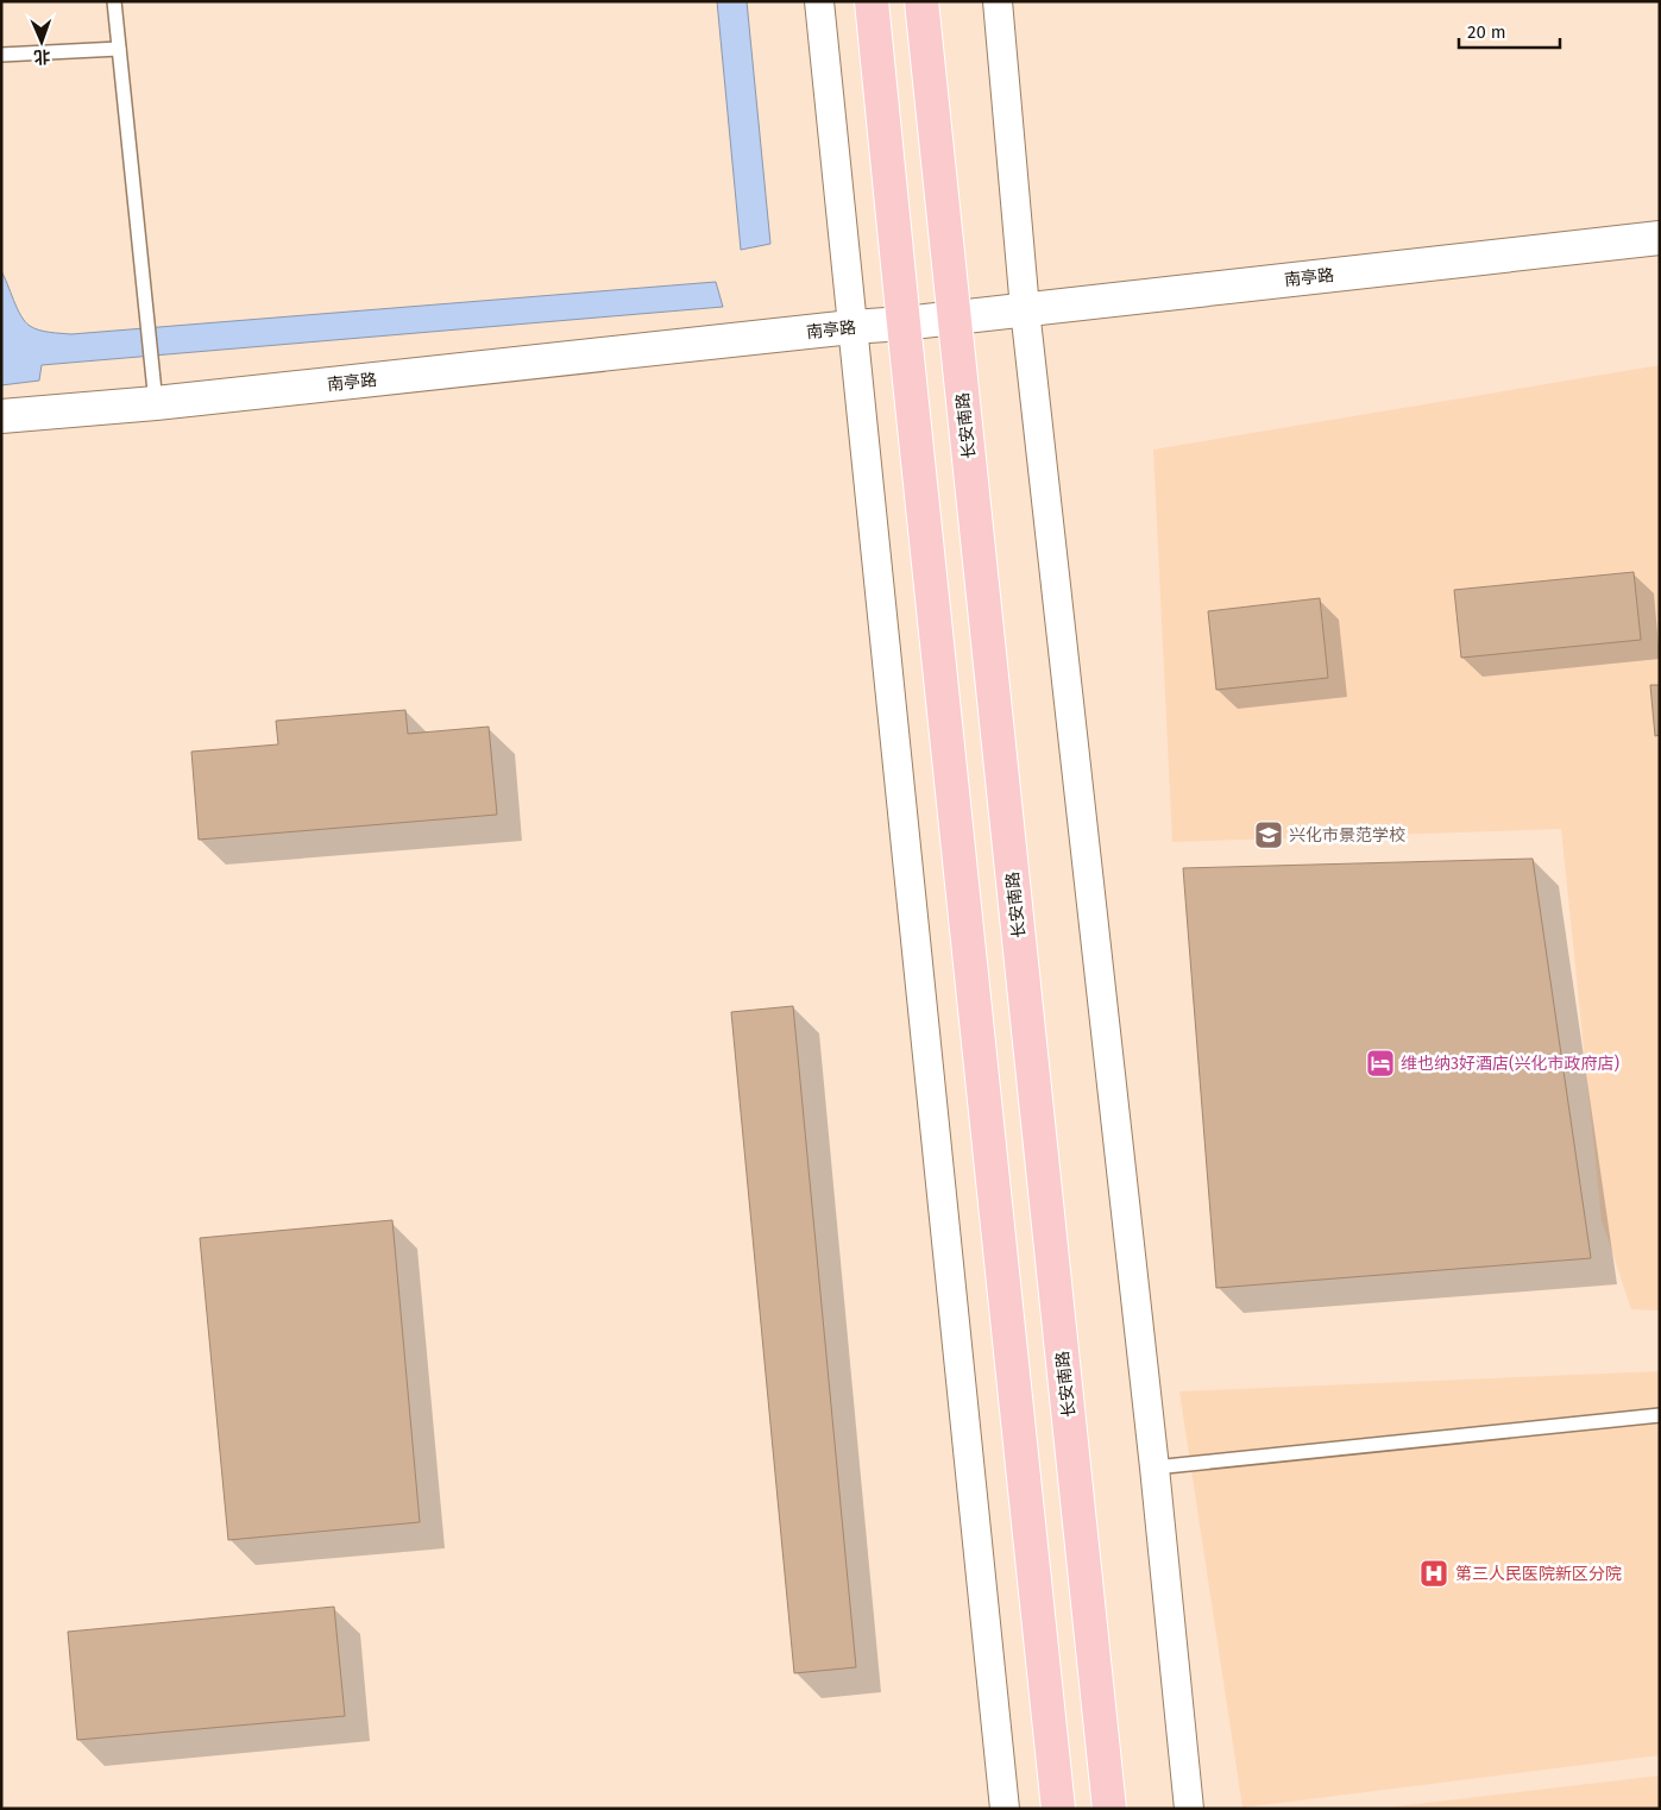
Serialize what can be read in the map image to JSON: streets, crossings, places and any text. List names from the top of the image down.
{
  "streets": {
    "main road": ["长安南路"],
    "street": ["南亭路"]
  },
  "crossings": [
    ["南亭路", "长安南路"]
  ],
  "places": {
    "school or university": ["兴化市景范学校"],
    "hotel": ["维也纳3好酒店(兴化市政府店)"],
    "hospital": ["第三人民医院新区分院"]
  },
  "scale_bar": "20 m",
  "north": "bottom"
}
